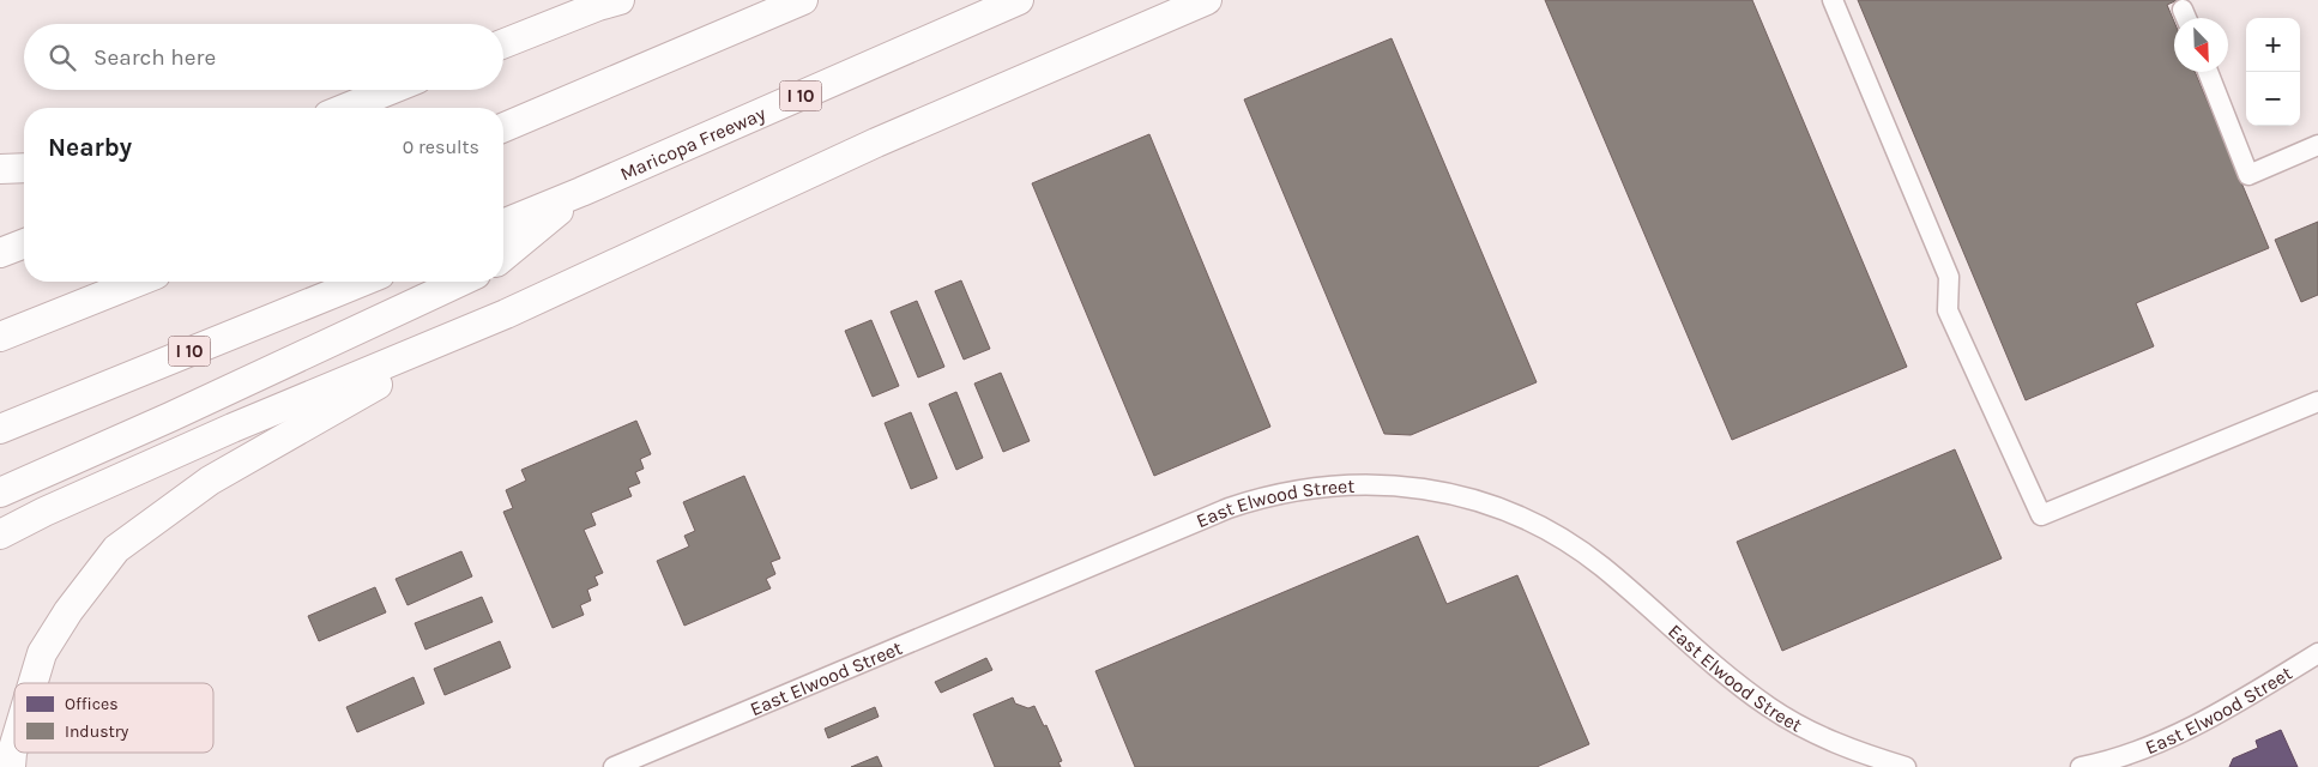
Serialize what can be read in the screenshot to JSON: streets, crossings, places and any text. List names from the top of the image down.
{
  "streets": {
    "highway": ["I 10", "Maricopa Freeway"],
    "street": ["East Elwood Street"]
  },
  "legend": ["Offices", "Industry"],
  "north": "bottom right",
  "page": {
    "map_buttons": ["+", "−"],
    "search": "Search here",
    "heading": ["Nearby", "0 results"]
  }
}
